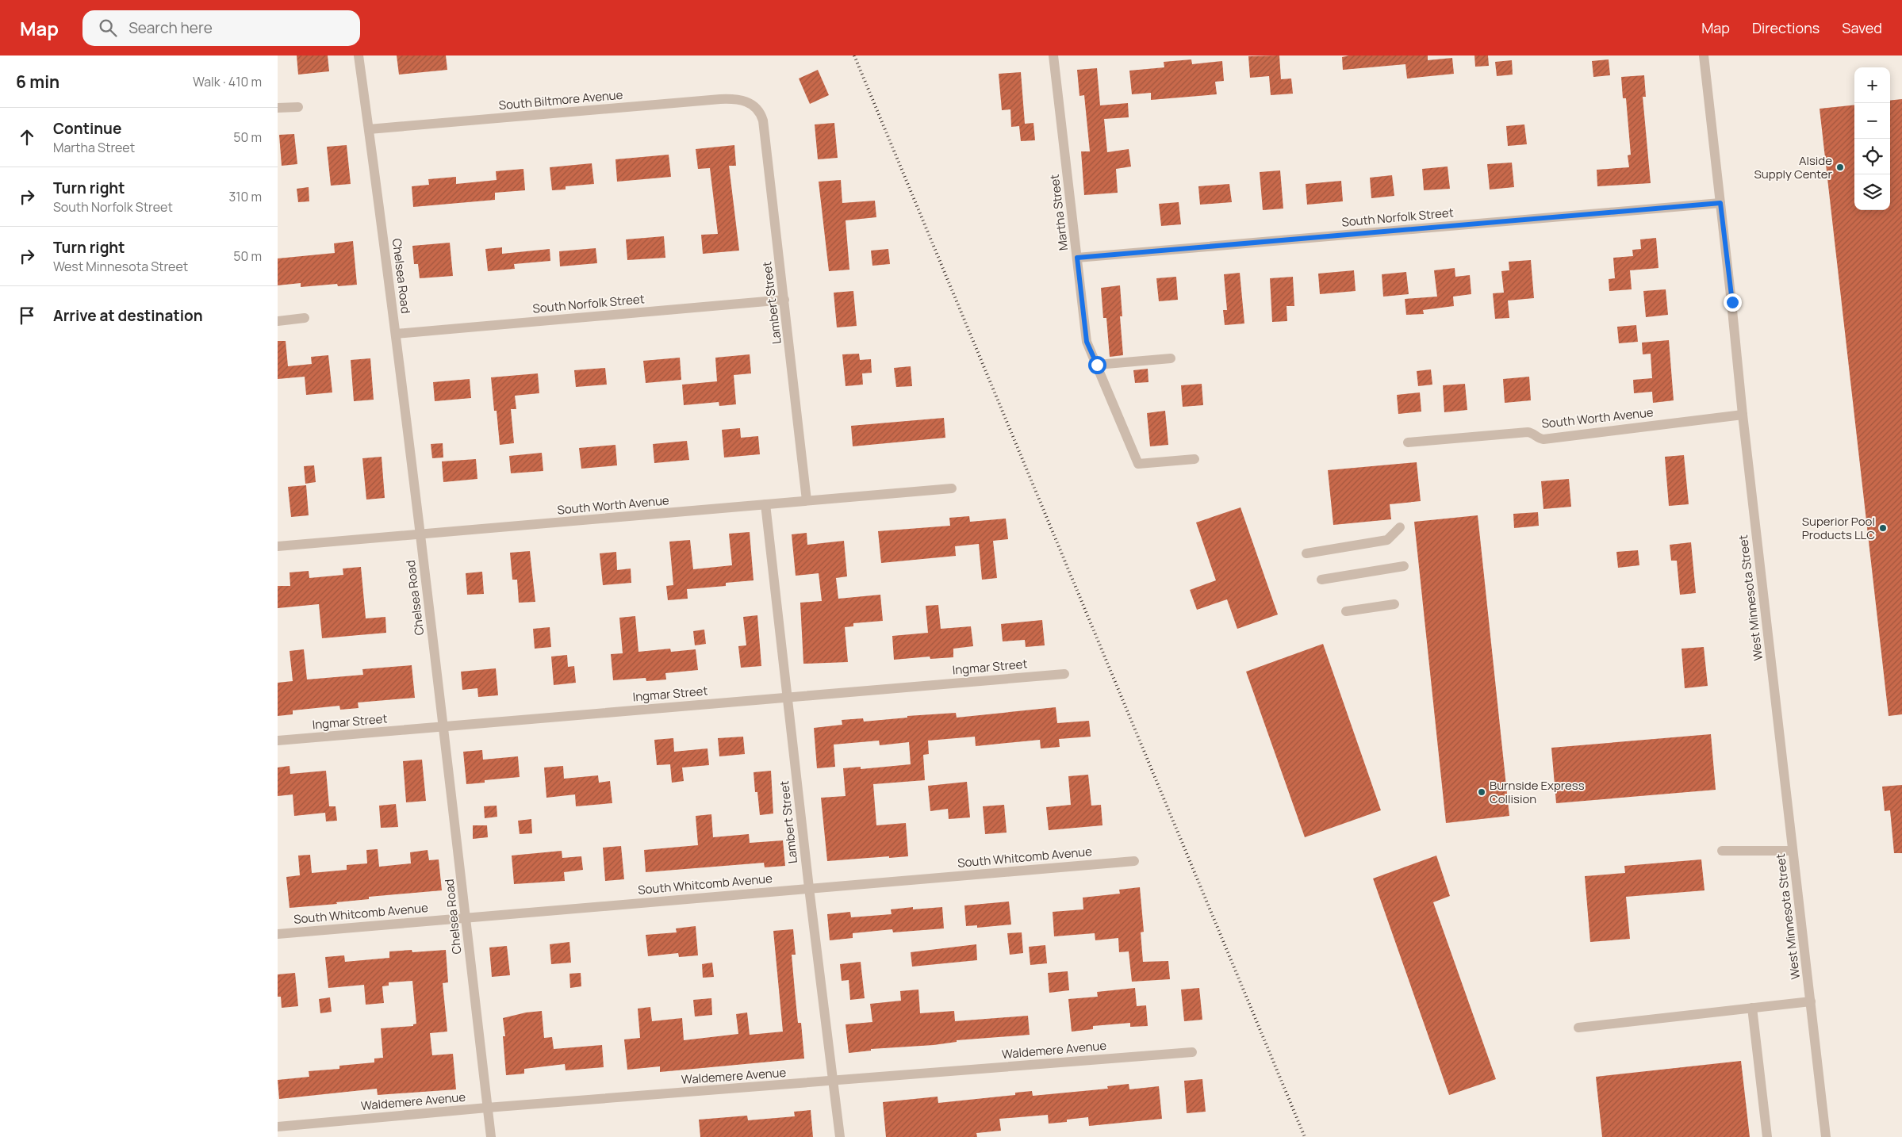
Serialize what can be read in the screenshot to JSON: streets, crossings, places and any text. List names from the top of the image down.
{
  "streets": {
    "street": [
      "South Biltmore Avenue",
      "Martha Street",
      "South Norfolk Street",
      "Chelsea Road",
      "Lambert Street",
      "South Worth Avenue",
      "West Minnesota Street",
      "Ingmar Street",
      "South Whitcomb Avenue",
      "Waldemere Avenue"
    ]
  },
  "crossings": [
    ["South Biltmore Avenue", "Chelsea Road"],
    ["South Biltmore Avenue", "Lambert Street"],
    ["Martha Street", "South Norfolk Street"],
    ["South Norfolk Street", "Chelsea Road"],
    ["South Norfolk Street", "Lambert Street"],
    ["South Norfolk Street", "West Minnesota Street"],
    ["Chelsea Road", "South Worth Avenue"],
    ["Chelsea Road", "Ingmar Street"],
    ["Chelsea Road", "South Whitcomb Avenue"],
    ["Chelsea Road", "Waldemere Avenue"],
    ["Lambert Street", "South Worth Avenue"],
    ["Lambert Street", "Ingmar Street"],
    ["Lambert Street", "South Whitcomb Avenue"],
    ["Lambert Street", "Waldemere Avenue"],
    ["South Worth Avenue", "West Minnesota Street"]
  ],
  "places": ["Alside Supply Center", "Superior Pool Products LLC", "Burnside Express Collision"],
  "page": {
    "header": "Map",
    "search": "Search here",
    "nav": ["Map", "Directions", "Saved"],
    "heading": ["6 min", "Walk · 410 m"],
    "map_buttons": ["+", "−"],
    "list": [
      ["Continue", "Martha Street", "50 m"],
      ["Turn right", "South Norfolk Street", "310 m"],
      ["Turn right", "West Minnesota Street", "50 m"],
      "Arrive at destination"
    ]
  }
}
